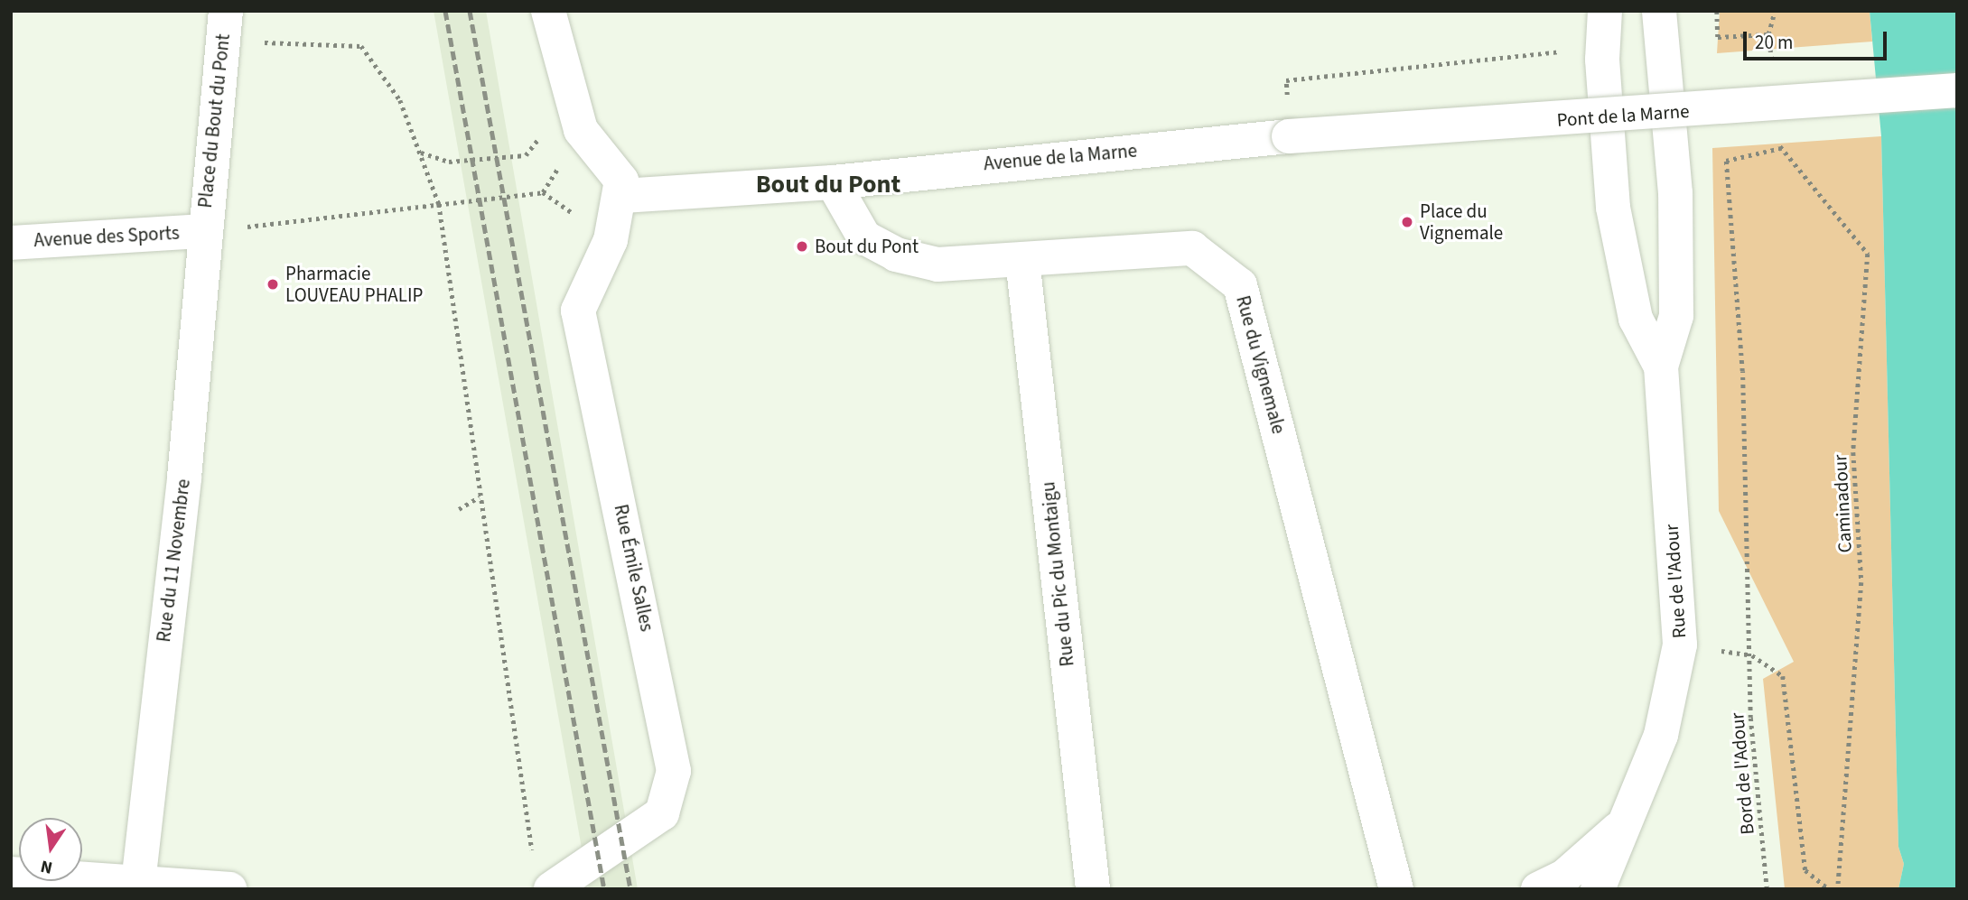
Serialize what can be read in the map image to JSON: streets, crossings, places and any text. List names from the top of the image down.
{
  "streets": {
    "street": [
      "Pont de la Marne",
      "Place du Bout du Pont",
      "Avenue de la Marne",
      "Avenue des Sports",
      "Rue du Vignemale",
      "Rue du 11 Novembre",
      "Rue Émile Salles",
      "Rue du Pic du Montaigu",
      "Rue de l'Adour"
    ],
    "path": ["Caminadour", "Bord de l'Adour"]
  },
  "crossings": [
    ["Pont de la Marne", "Avenue de la Marne"],
    ["Place du Bout du Pont", "Avenue des Sports"],
    ["Place du Bout du Pont", "Rue du 11 Novembre"],
    ["Avenue de la Marne", "Rue du Vignemale"],
    ["Avenue des Sports", "Rue du 11 Novembre"],
    ["Rue du Vignemale", "Rue du Pic du Montaigu"],
    ["Caminadour", "Bord de l'Adour"]
  ],
  "districts": ["Bout du Pont"],
  "places": ["Place du Vignemale", "Bout du Pont", "Pharmacie LOUVEAU PHALIP"],
  "scale_bar": "20 m",
  "north": "bottom"
}
